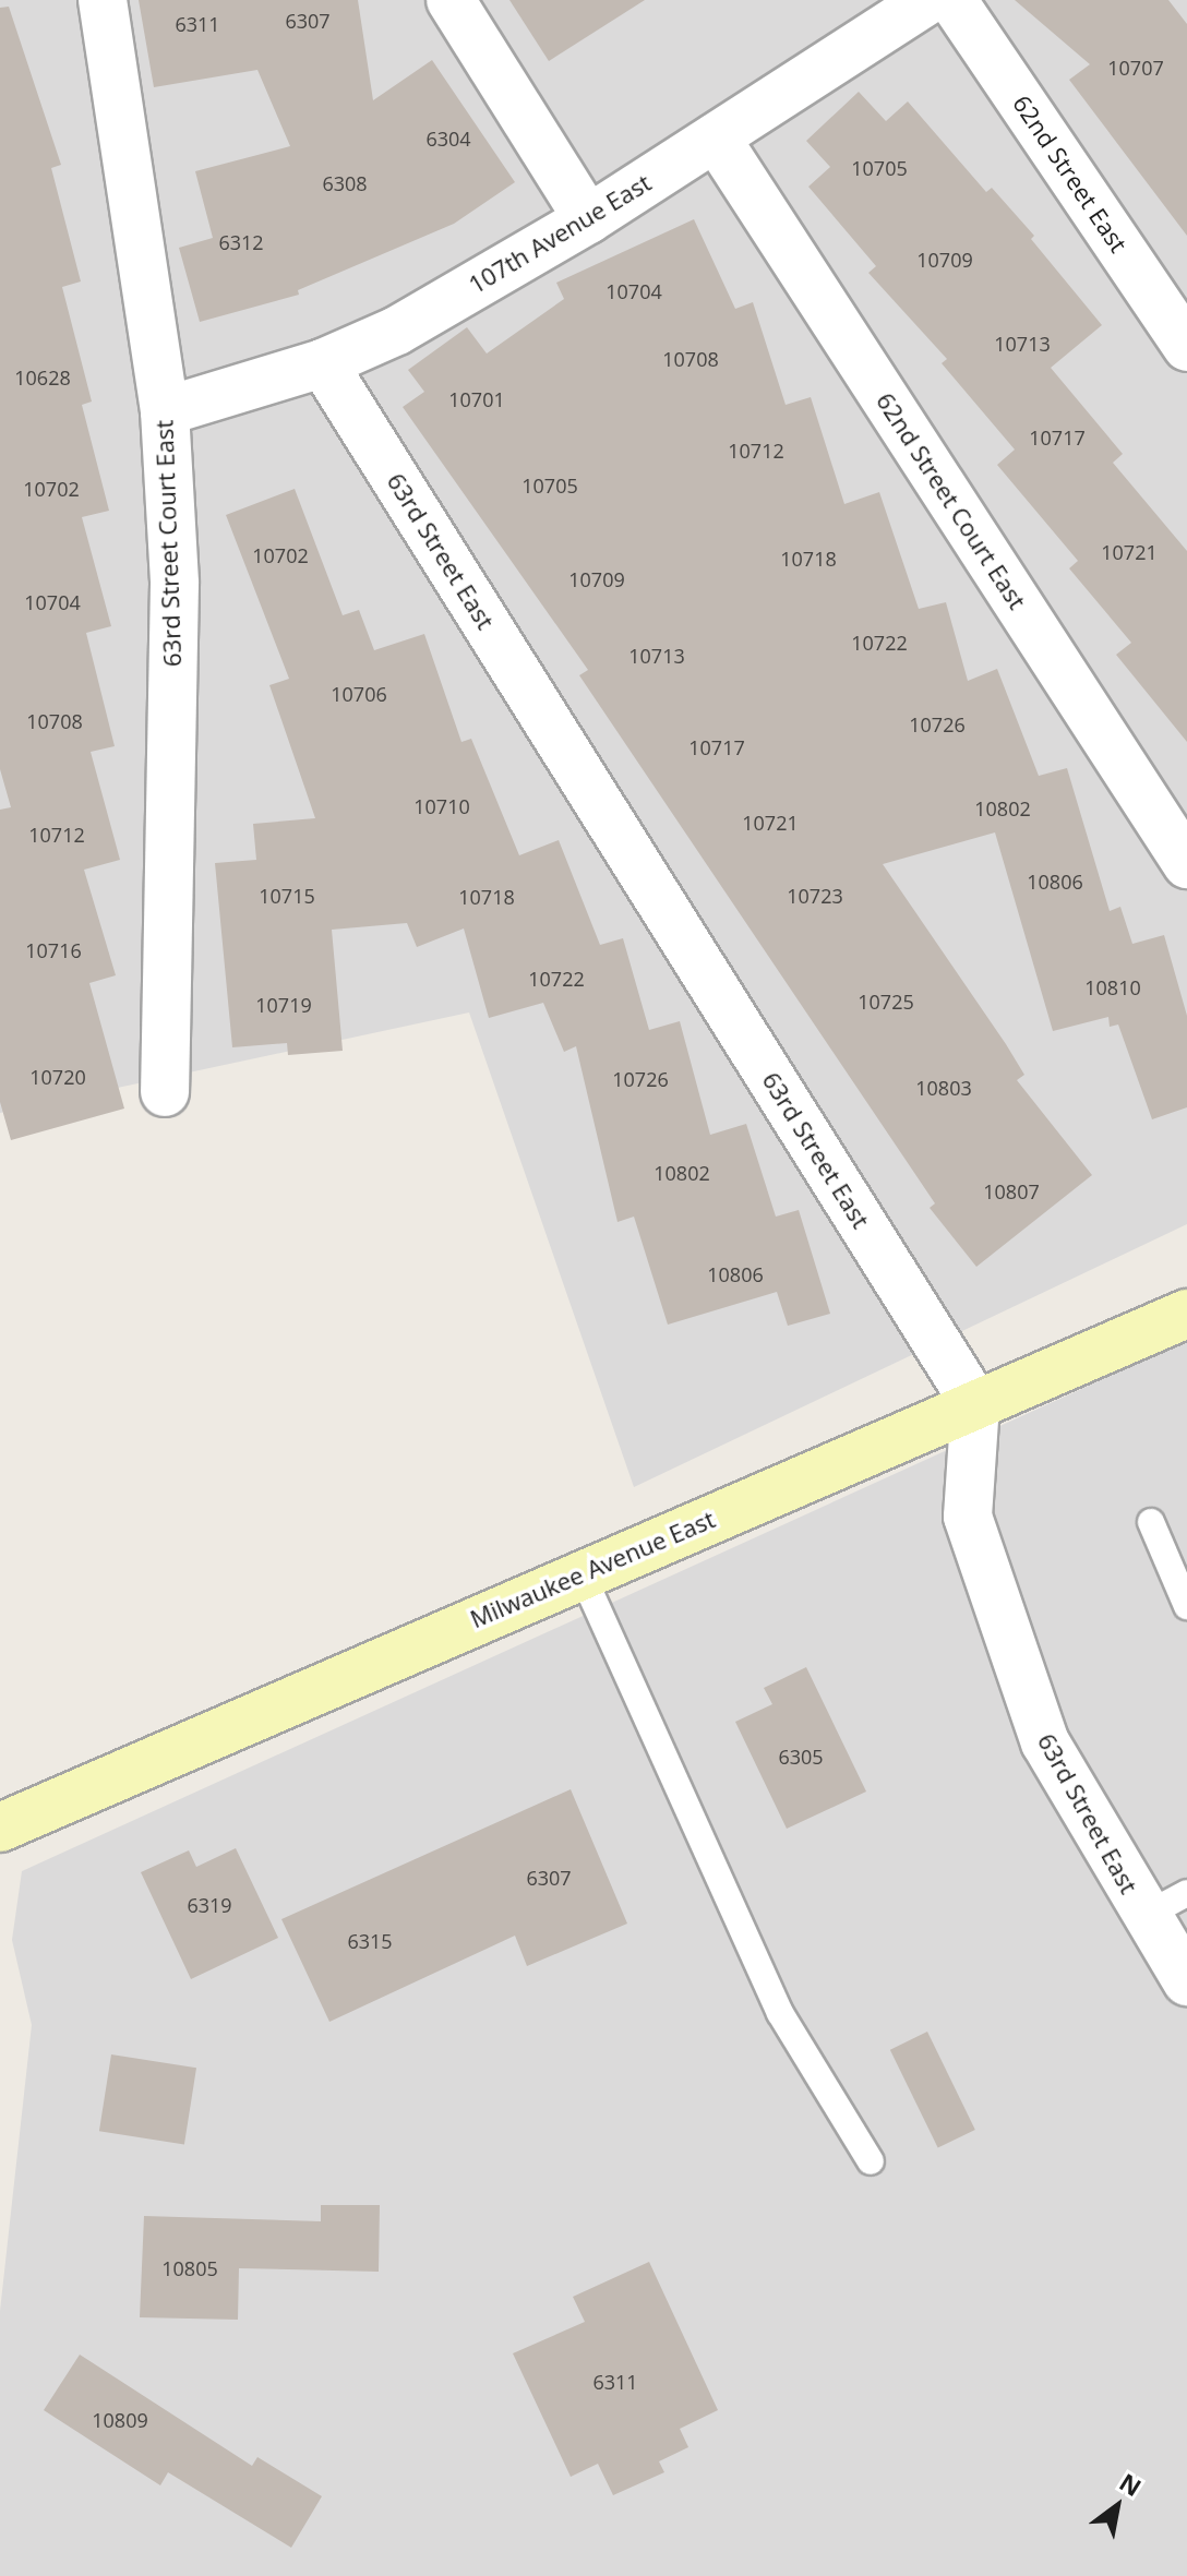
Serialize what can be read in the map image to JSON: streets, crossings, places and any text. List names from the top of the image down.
{
  "streets": {
    "street": [
      "62nd Street East",
      "107th Avenue East",
      "62nd Street Court East",
      "63rd Street Court East",
      "63rd Street East",
      "Milwaukee Avenue East"
    ]
  },
  "crossings": [
    ["107th Avenue East", "62nd Street Court East"],
    ["107th Avenue East", "63rd Street Court East"],
    ["107th Avenue East", "63rd Street East"],
    ["63rd Street East", "Milwaukee Avenue East"]
  ],
  "house_numbers": [
    "6307",
    "6311",
    "10707",
    "6304",
    "10705",
    "6308",
    "6312",
    "10709",
    "10704",
    "10713",
    "10708",
    "10628",
    "10701",
    "10717",
    "10712",
    "10705",
    "10702",
    "10721",
    "10702",
    "10718",
    "10709",
    "10704",
    "10722",
    "10713",
    "10706",
    "10708",
    "10726",
    "10717",
    "10710",
    "10802",
    "10721",
    "10712",
    "10806",
    "10715",
    "10723",
    "10718",
    "10716",
    "10722",
    "10810",
    "10725",
    "10719",
    "10720",
    "10726",
    "10803",
    "10802",
    "10807",
    "10806",
    "6305",
    "6307",
    "6319",
    "6315",
    "10805",
    "6311",
    "10809"
  ],
  "north": "top right"
}
